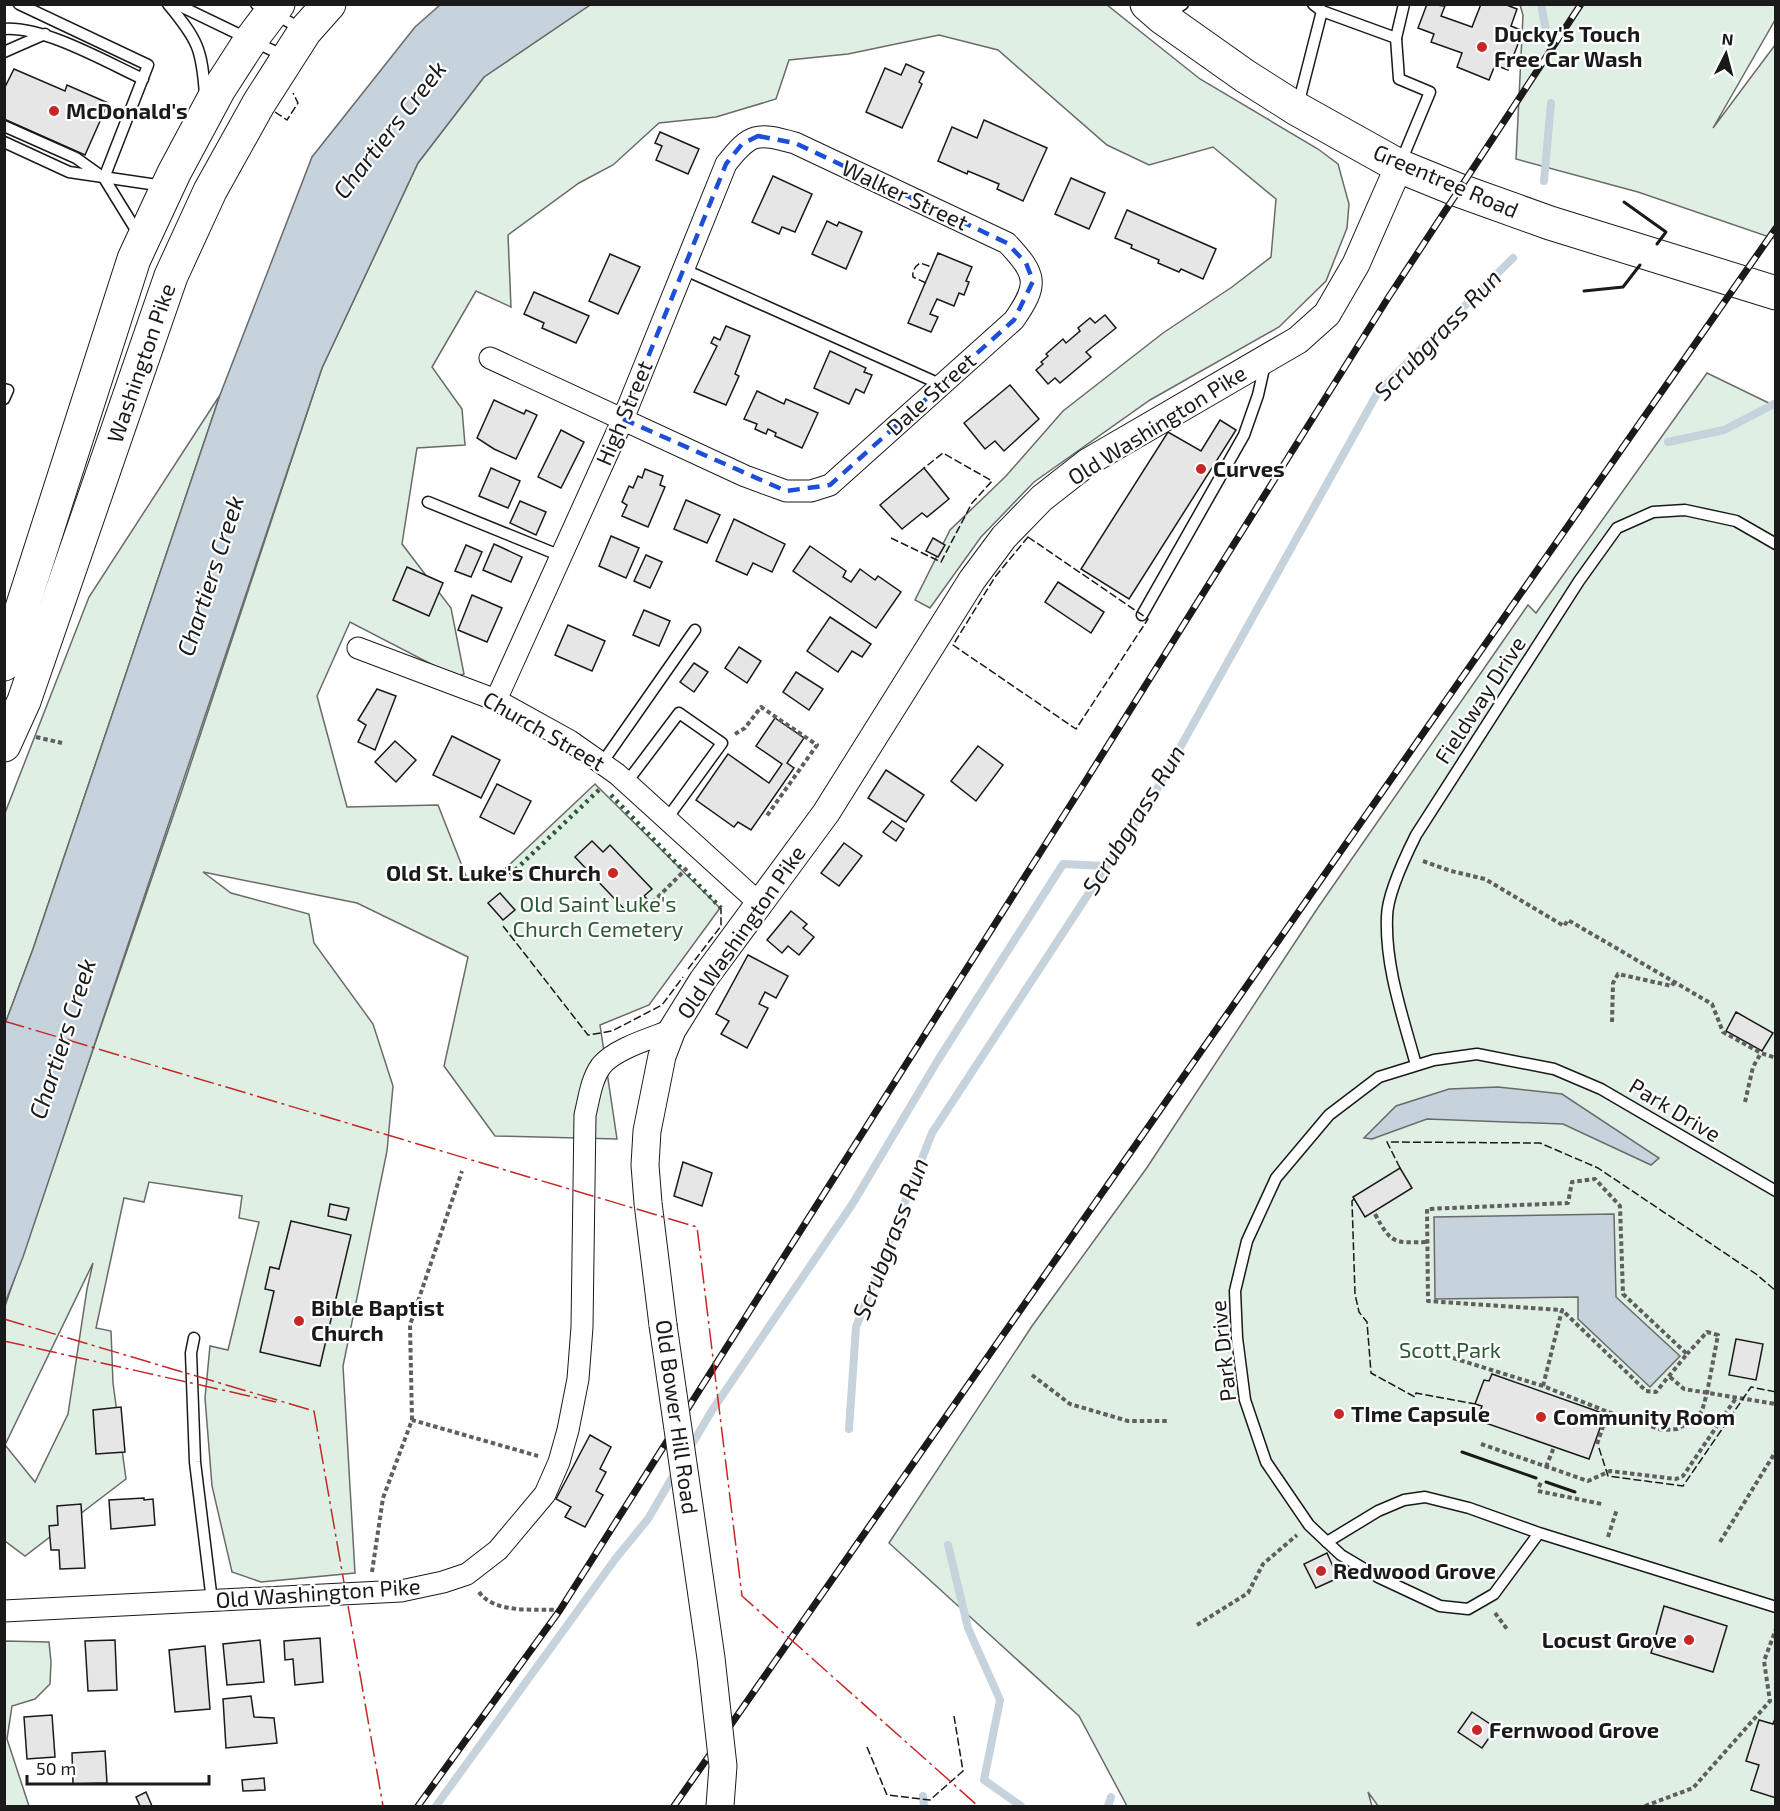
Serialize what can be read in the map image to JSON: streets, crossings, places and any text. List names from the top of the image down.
{
  "streets": {
    "main road": ["Greentree Road", "Washington Pike"],
    "street": [
      "Walker Street",
      "Dale Street",
      "High Street",
      "Old Washington Pike",
      "Church Street",
      "Old Bower Hill Road"
    ],
    "lane": ["Fieldway Drive", "Park Drive"]
  },
  "crossings": [
    ["Greentree Road", "Old Washington Pike"],
    ["Walker Street", "Dale Street"],
    ["Walker Street", "High Street"],
    ["Dale Street", "High Street"],
    ["High Street", "Church Street"],
    ["Old Washington Pike", "Church Street"],
    ["Old Washington Pike", "Old Bower Hill Road"],
    ["Fieldway Drive", "Park Drive"]
  ],
  "water": ["Chartiers Creek", "Scrubgrass Run"],
  "parks": ["Old Saint Luke's Church Cemetery", "Scott Park"],
  "places": [
    "Ducky's Touch Free Car Wash",
    "McDonald's",
    "Curves",
    "Old St. Luke's Church",
    "Bible Baptist Church",
    "TIme Capsule",
    "Community Room",
    "Redwood Grove",
    "Locust Grove",
    "Fernwood Grove"
  ],
  "scale_bar": "50 m",
  "north": "top"
}
